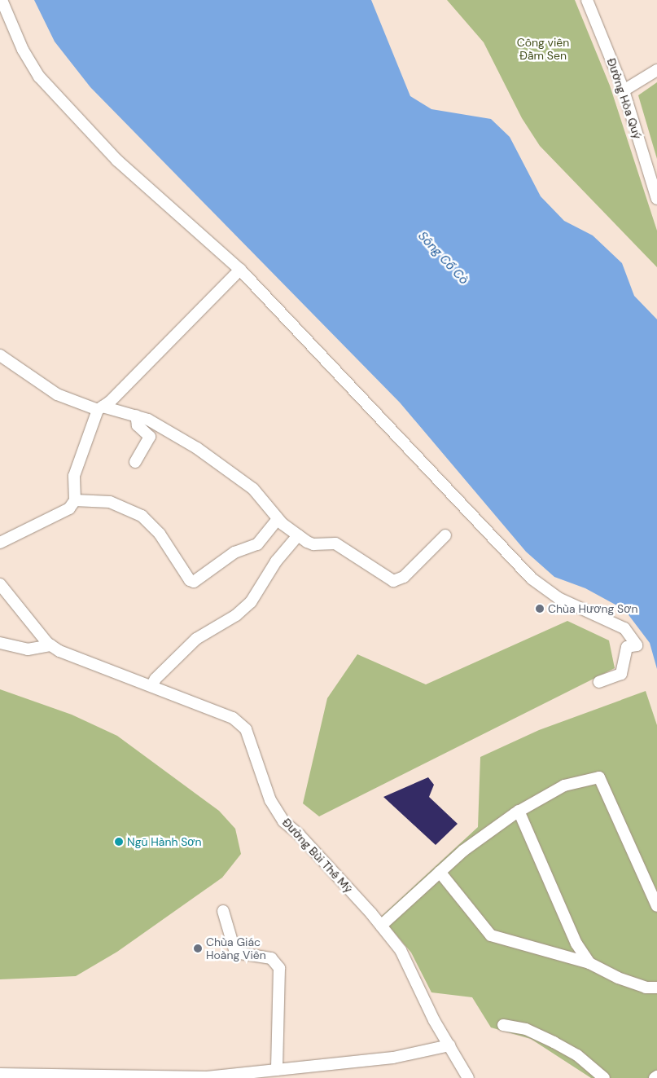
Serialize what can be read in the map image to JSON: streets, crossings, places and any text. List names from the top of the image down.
{
  "streets": {
    "street": ["Đường Hòa Quý", "Đường Bùi Thế Mỹ"]
  },
  "water": ["Sông Cổ Cò"],
  "parks": ["Công viên Đầm Sen"],
  "places": ["Chùa Hương Sơn", "Ngũ Hành Sơn", "Chùa Giác Hoàng Viên"]
}
